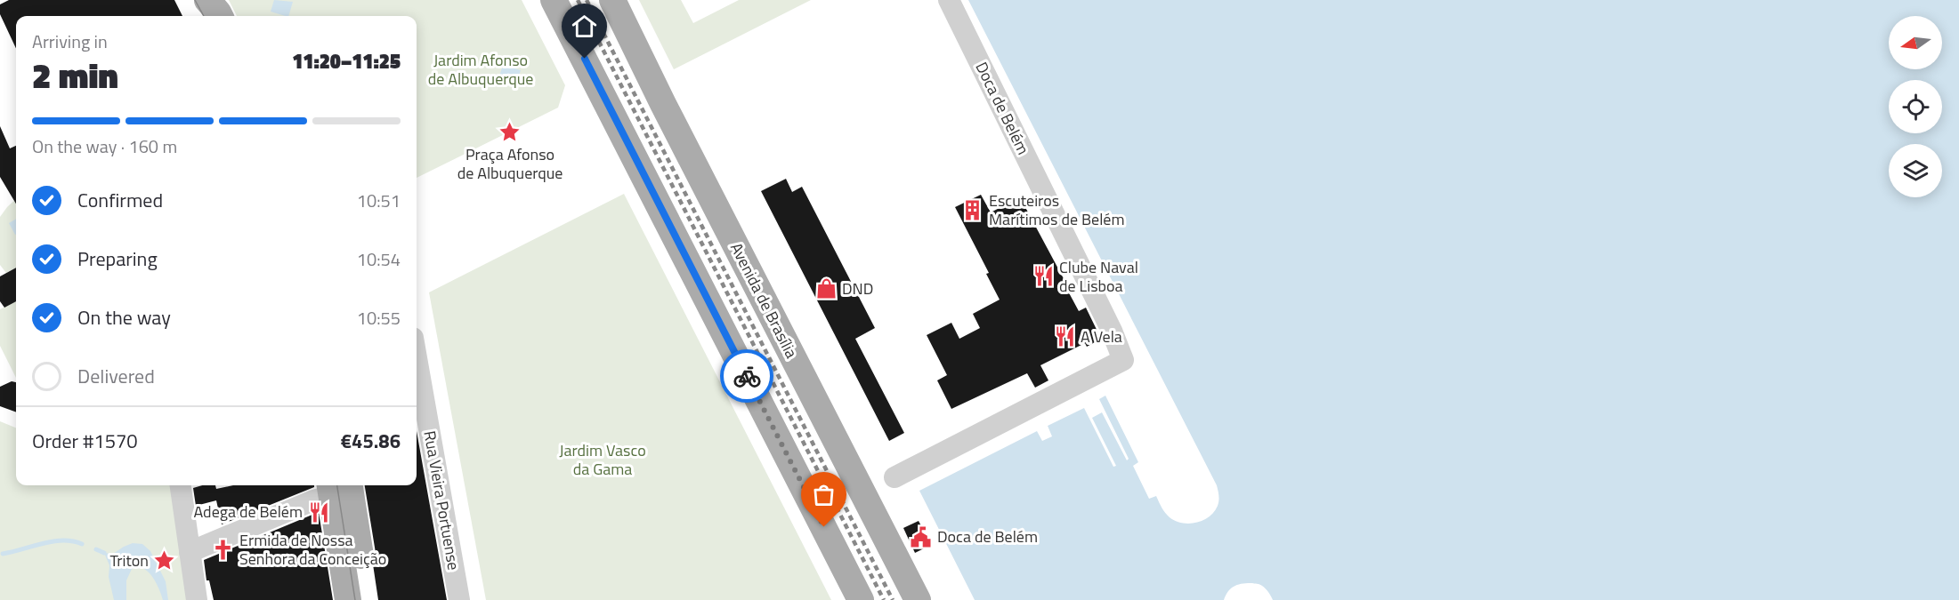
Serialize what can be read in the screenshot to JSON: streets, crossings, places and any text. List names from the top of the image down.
{
  "streets": {
    "main road": ["Avenida de Brasília"],
    "street": ["Doca de Belém", "Rua Vieira Portuense"]
  },
  "parks": ["Jardim Afonso de Albuquerque", "Jardim Vasco da Gama"],
  "places": {
    "place": ["Praça Afonso de Albuquerque", "Triton"],
    "building": ["Escuteiros Marítimos de Belém"],
    "restaurant": ["Clube Naval de Lisboa", "A Vela", "Adega de Belém"],
    "shop": ["DND"],
    "public building": ["Doca de Belém"],
    "church": ["Ermida de Nossa Senhora da Conceição"]
  },
  "north": "left",
  "page": {
    "heading": ["2 min", "Arriving in", "11:20–11:25"],
    "panel": ["Order #1570", "€45.86"],
    "bar": "On the way · 160 m",
    "list": [
      ["Confirmed", "10:51"],
      ["Preparing", "10:54"],
      ["On the way", "10:55"],
      "Delivered"
    ]
  }
}
